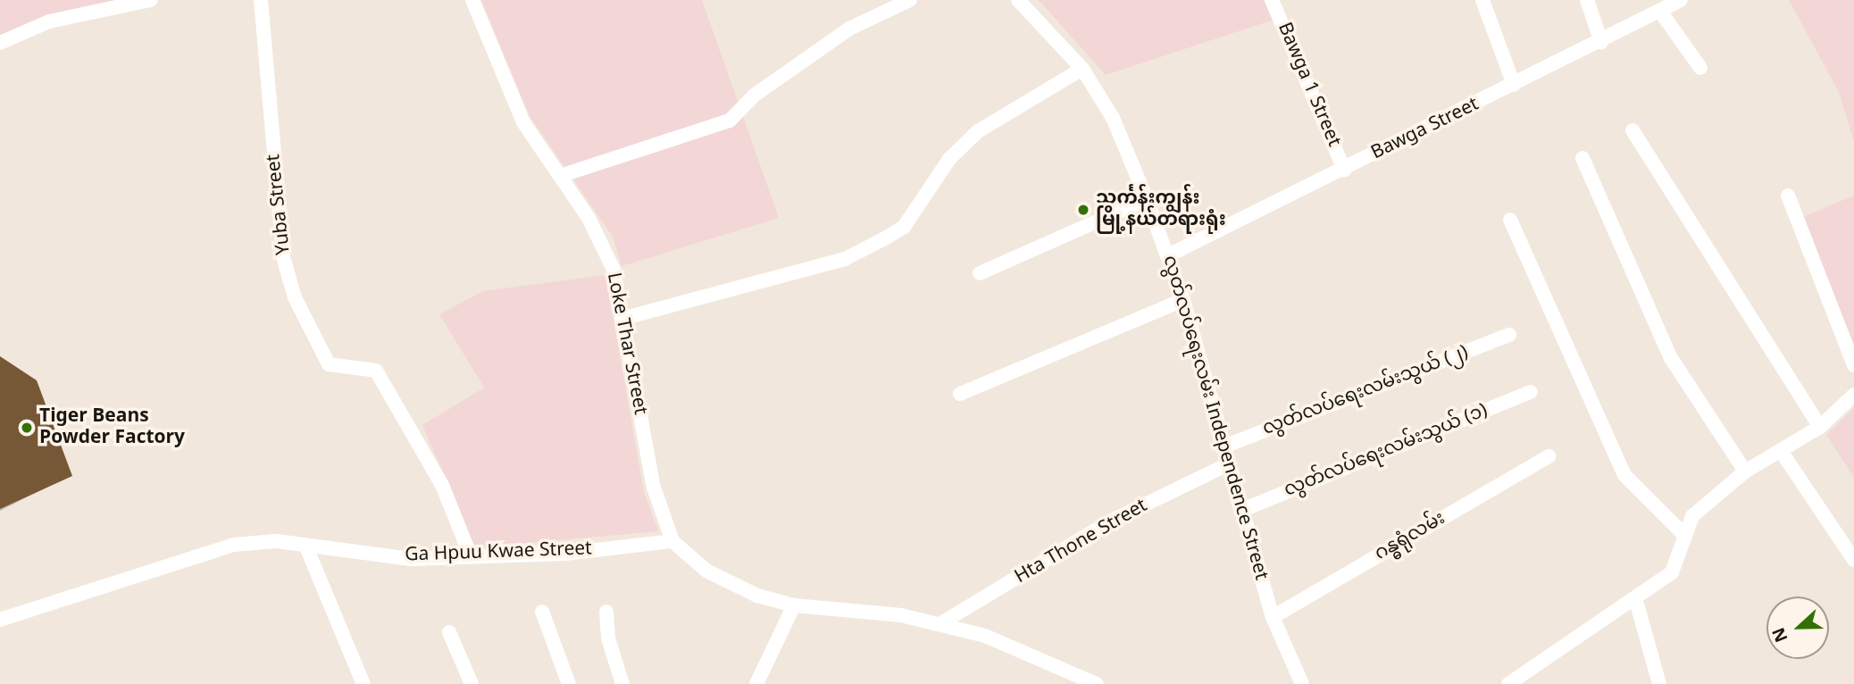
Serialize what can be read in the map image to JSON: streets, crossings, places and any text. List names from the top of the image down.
{
  "streets": {
    "street": [
      "Bawga 1 Street",
      "Bawga Street",
      "Yuba Street",
      "Loke Thar Street",
      "လွတ်လပ်ရေးလမ်းသွယ် (၂)",
      "လွတ်လပ်ရေးလမ်း Independence Street",
      "လွတ်လပ်ရေးလမ်းသွယ် (၁)",
      "ဂန္ဓရုံလမ်း",
      "Hta Thone Street",
      "Ga Hpuu Kwae Street"
    ]
  },
  "crossings": [
    ["Bawga 1 Street", "Bawga Street"],
    ["Bawga Street", "လွတ်လပ်ရေးလမ်း Independence Street"],
    ["Yuba Street", "Ga Hpuu Kwae Street"],
    ["Loke Thar Street", "Hta Thone Street"],
    ["Loke Thar Street", "Ga Hpuu Kwae Street"],
    ["လွတ်လပ်ရေးလမ်းသွယ် (၂)", "လွတ်လပ်ရေးလမ်း Independence Street"],
    ["လွတ်လပ်ရေးလမ်း Independence Street", "လွတ်လပ်ရေးလမ်းသွယ် (၁)"],
    ["လွတ်လပ်ရေးလမ်း Independence Street", "ဂန္ဓရုံလမ်း"],
    ["လွတ်လပ်ရေးလမ်း Independence Street", "Hta Thone Street"]
  ],
  "places": ["သင်္ကန်းကျွန်း မြို့နယ်တရားရုံး", "Tiger Beans Powder Factory"],
  "north": "left"
}
